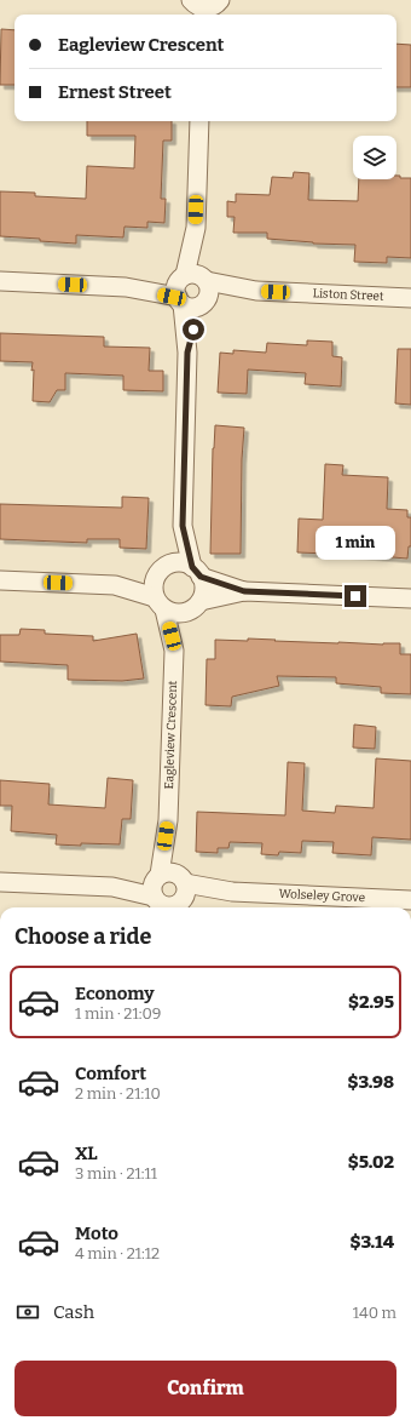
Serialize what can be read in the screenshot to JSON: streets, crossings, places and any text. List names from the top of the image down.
{
  "streets": {
    "street": ["Liston Street", "Eagleview Crescent", "Wolseley Grove"]
  },
  "crossings": [
    ["Eagleview Crescent", "Wolseley Grove"]
  ],
  "page": {
    "banner": ["Eagleview Crescent", "Ernest Street"],
    "bubble": "1 min",
    "heading": "Choose a ride",
    "list": [
      {
        "name": "Economy",
        "note": "1 min · 21:09",
        "value": "$2.95"
      },
      {
        "name": "Comfort",
        "note": "2 min · 21:10",
        "value": "$3.98"
      },
      {
        "name": "XL",
        "note": "3 min · 21:11",
        "value": "$5.02"
      },
      {
        "name": "Moto",
        "note": "4 min · 21:12",
        "value": "$3.14"
      }
    ],
    "pay": ["Cash", "140 m"],
    "buttons": "Confirm"
  }
}
